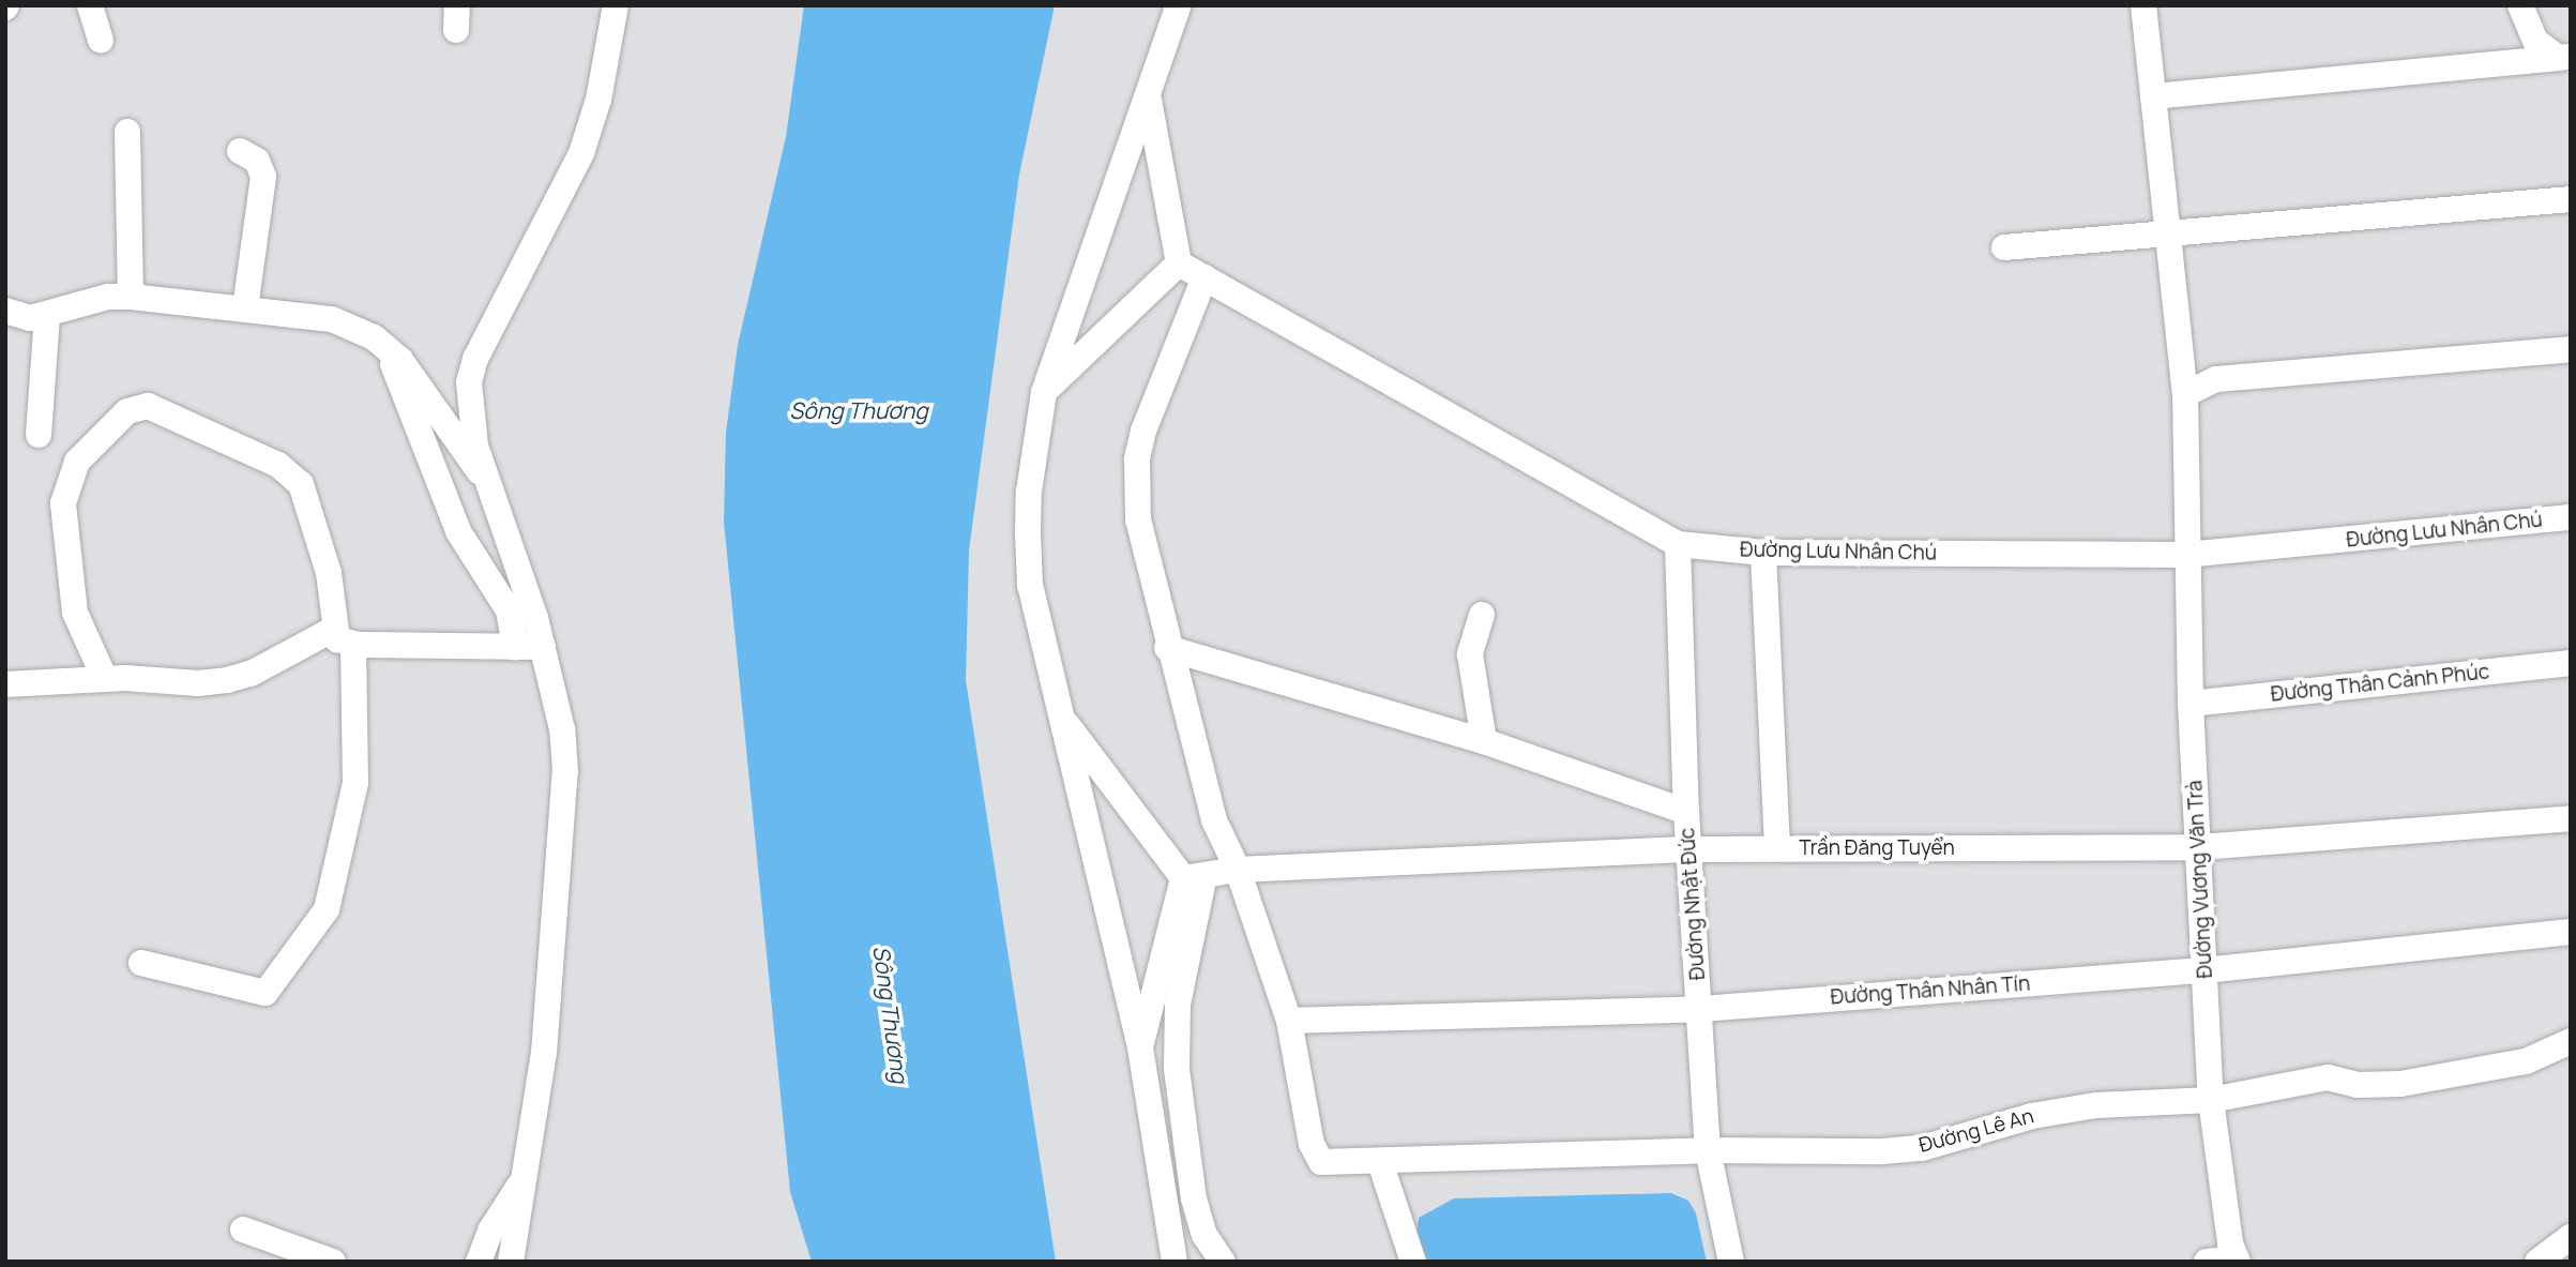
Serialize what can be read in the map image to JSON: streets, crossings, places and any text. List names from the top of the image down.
{
  "streets": {
    "street": [
      "Đường Lưu Nhân Chú",
      "Đường Thân Cảnh Phúc",
      "Trần Đăng Tuyển",
      "Đường Vương Văn Trà",
      "Đường Nhật Đức",
      "Đường Thân Nhân Tín",
      "Đường Lê An"
    ]
  },
  "crossings": [
    ["Đường Lưu Nhân Chú", "Đường Vương Văn Trà"],
    ["Đường Lưu Nhân Chú", "Đường Nhật Đức"],
    ["Đường Thân Cảnh Phúc", "Đường Vương Văn Trà"],
    ["Trần Đăng Tuyển", "Đường Vương Văn Trà"],
    ["Trần Đăng Tuyển", "Đường Nhật Đức"],
    ["Đường Vương Văn Trà", "Đường Thân Nhân Tín"],
    ["Đường Vương Văn Trà", "Đường Lê An"],
    ["Đường Nhật Đức", "Đường Thân Nhân Tín"],
    ["Đường Nhật Đức", "Đường Lê An"],
    ["Đường Thân Nhân Tín", "Đường Lê An"]
  ],
  "water": ["Sông Thương"]
}
